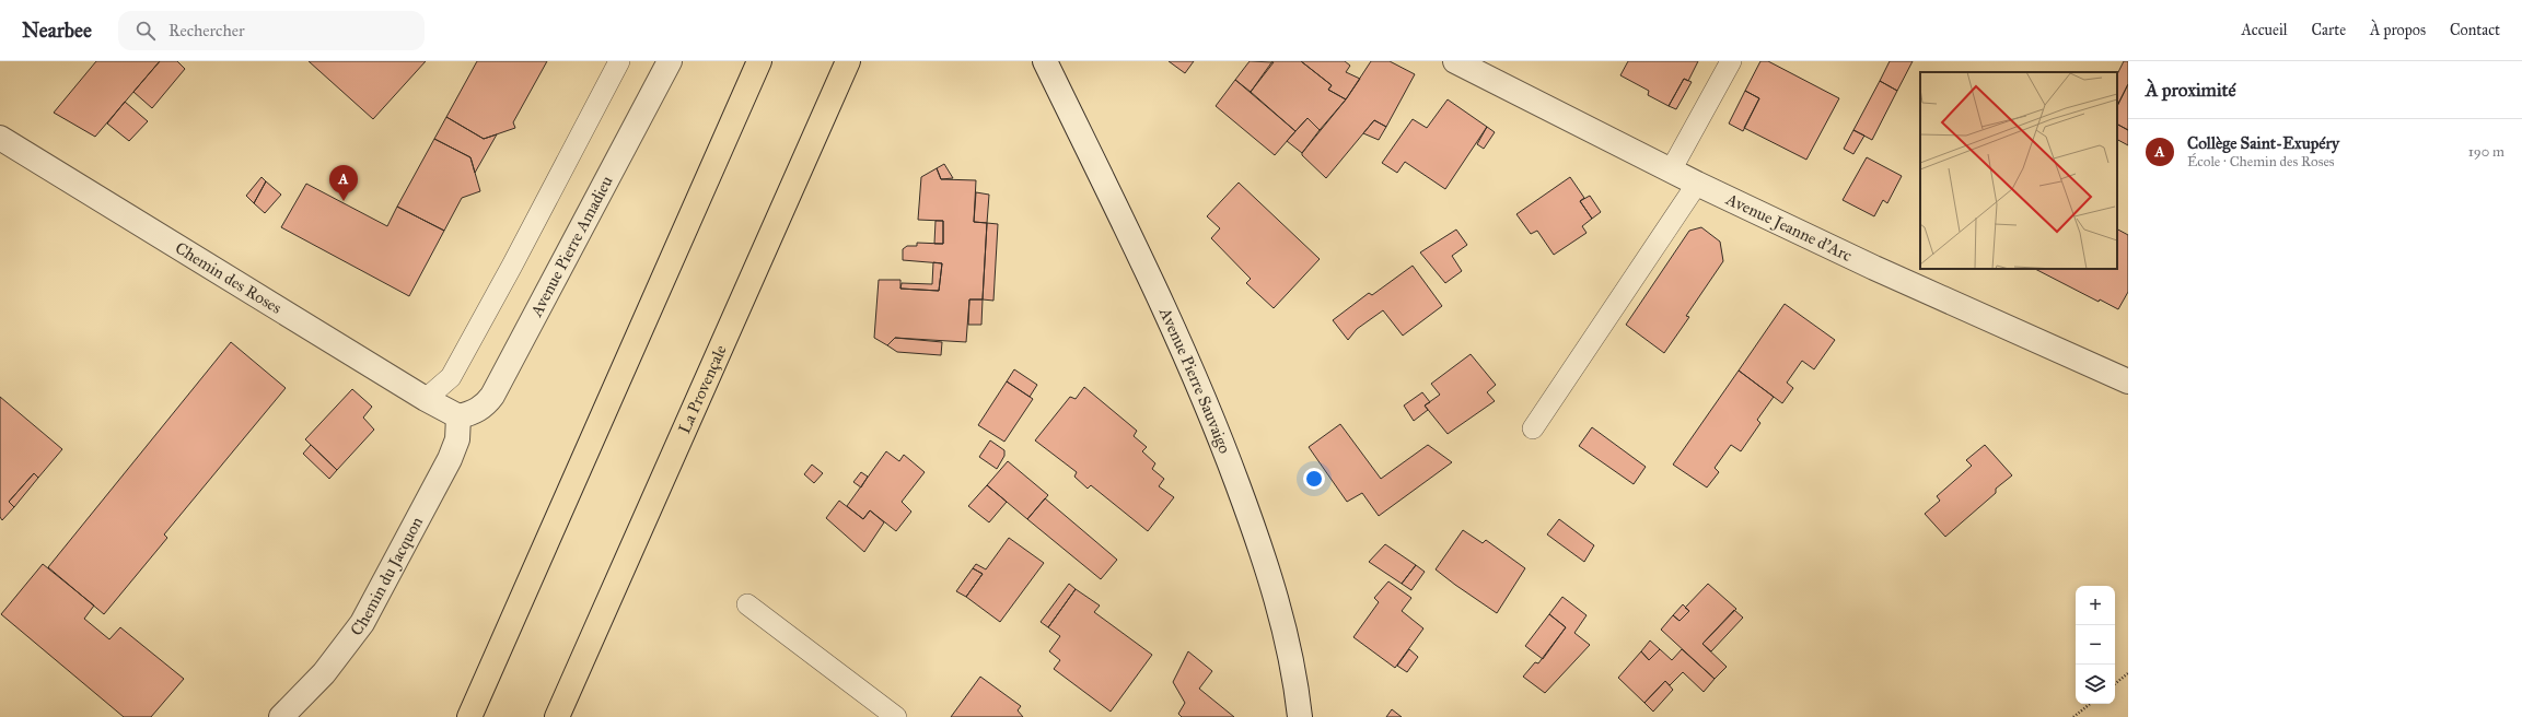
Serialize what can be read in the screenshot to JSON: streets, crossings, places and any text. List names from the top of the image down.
{
  "streets": {
    "highway": ["La Provençale"],
    "street": [
      "Avenue Jeanne d'Arc",
      "Avenue Pierre Amadieu",
      "Chemin des Roses",
      "Avenue Pierre Sauvaigo",
      "Chemin du Jacquon"
    ]
  },
  "crossings": [
    ["Avenue Pierre Amadieu", "Chemin des Roses"],
    ["Avenue Pierre Amadieu", "Chemin du Jacquon"],
    ["Chemin des Roses", "Chemin du Jacquon"]
  ],
  "page": {
    "header": "Nearbee",
    "search": "Rechercher",
    "nav": [
      "Accueil",
      "Carte",
      "À propos",
      "Contact"
    ],
    "heading": "À proximité",
    "list": [
      {
        "mark": "A",
        "name": "Collège Saint-Exupéry",
        "note": "École · Chemin des Roses",
        "value": "190 m"
      }
    ],
    "pins": "A",
    "map_buttons": ["+", "−"]
  }
}
